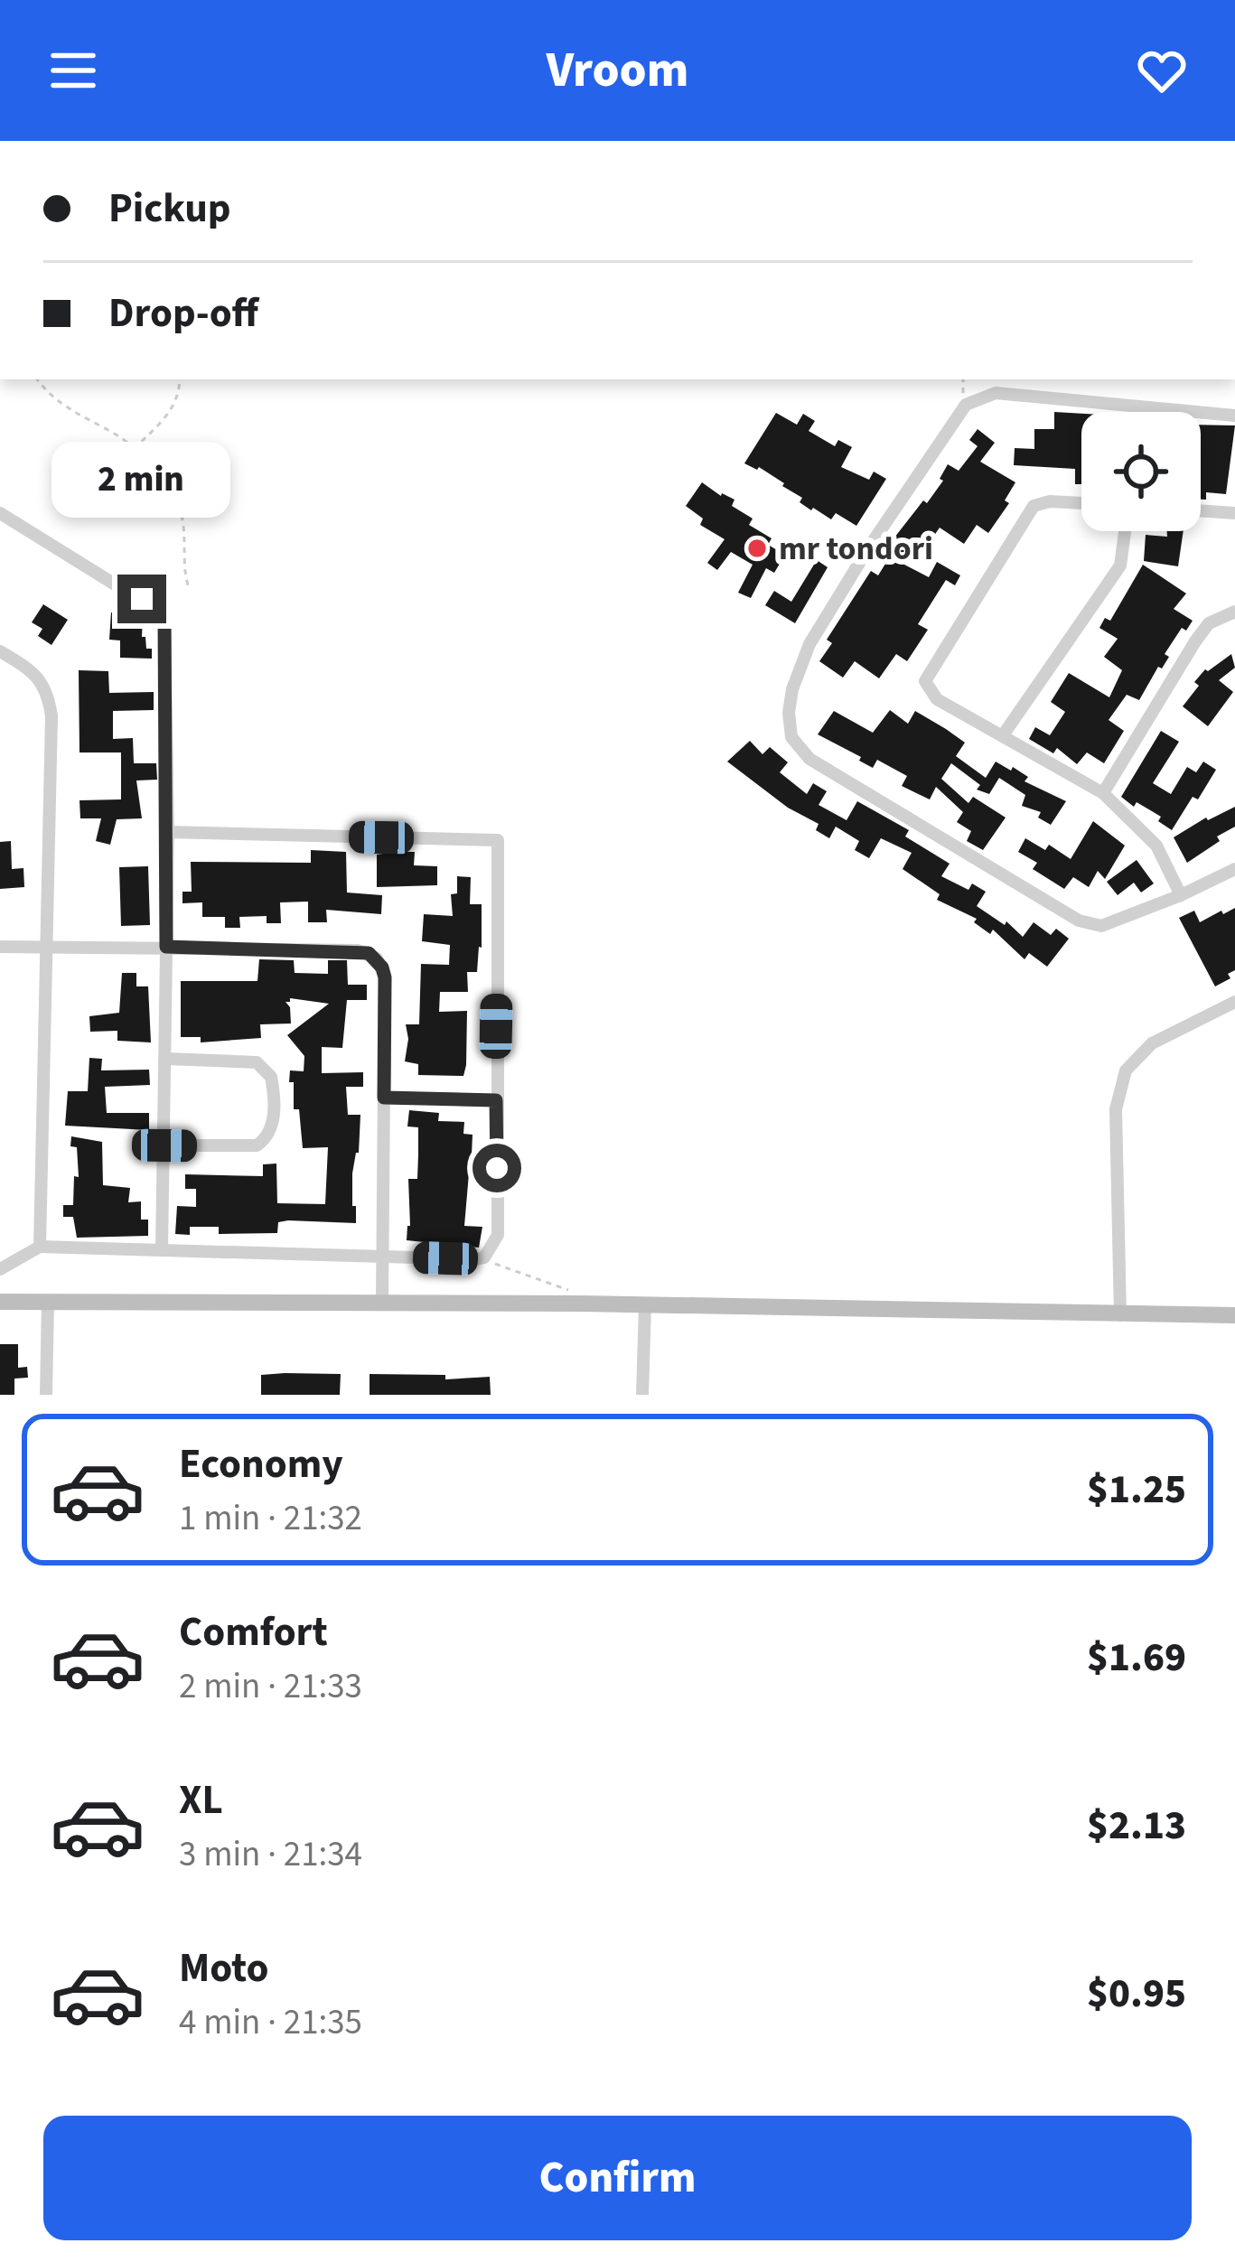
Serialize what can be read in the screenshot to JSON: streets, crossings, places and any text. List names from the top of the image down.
{
  "places": ["mr tondori"],
  "page": {
    "header": "Vroom",
    "banner": ["Pickup", "Drop-off"],
    "bubble": "2 min",
    "list": [
      {
        "name": "Economy",
        "note": "1 min · 21:32",
        "value": "$1.25"
      },
      {
        "name": "Comfort",
        "note": "2 min · 21:33",
        "value": "$1.69"
      },
      {
        "name": "XL",
        "note": "3 min · 21:34",
        "value": "$2.13"
      },
      {
        "name": "Moto",
        "note": "4 min · 21:35",
        "value": "$0.95"
      }
    ],
    "buttons": "Confirm"
  }
}
